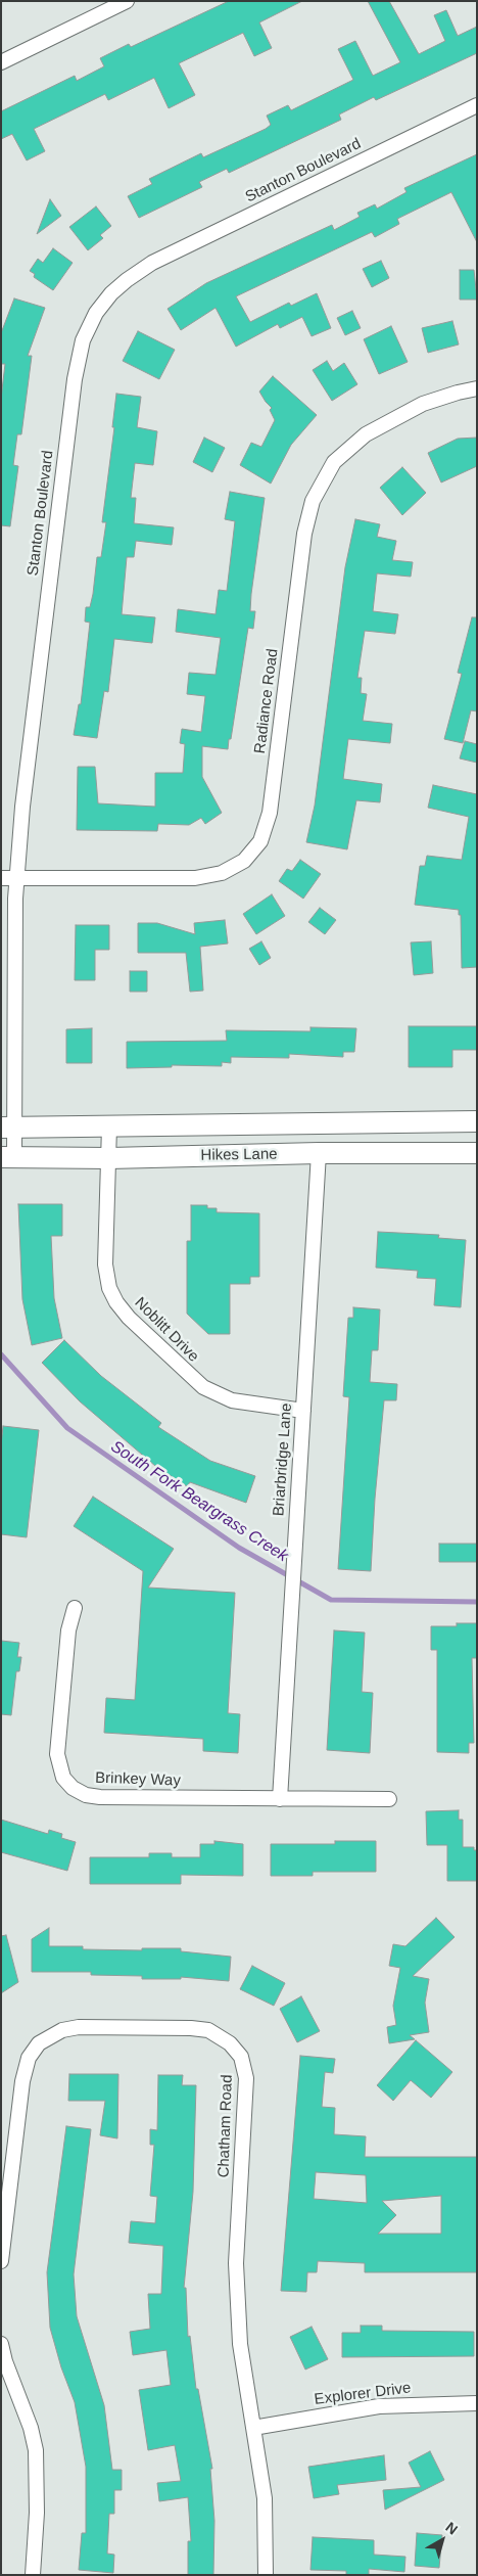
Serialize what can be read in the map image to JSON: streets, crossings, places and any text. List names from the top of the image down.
{
  "streets": {
    "main road": ["Hikes Lane"],
    "street": [
      "Stanton Boulevard",
      "Radiance Road",
      "Noblitt Drive",
      "Briarbridge Lane",
      "Brinkey Way",
      "Chatham Road",
      "Explorer Drive"
    ]
  },
  "crossings": [
    ["Stanton Boulevard", "Radiance Road"],
    ["Stanton Boulevard", "Hikes Lane"],
    ["Hikes Lane", "Noblitt Drive"],
    ["Hikes Lane", "Briarbridge Lane"],
    ["Noblitt Drive", "Briarbridge Lane"],
    ["Briarbridge Lane", "Brinkey Way"],
    ["Chatham Road", "Explorer Drive"]
  ],
  "water": ["South Fork Beargrass Creek"],
  "north": "top right"
}
